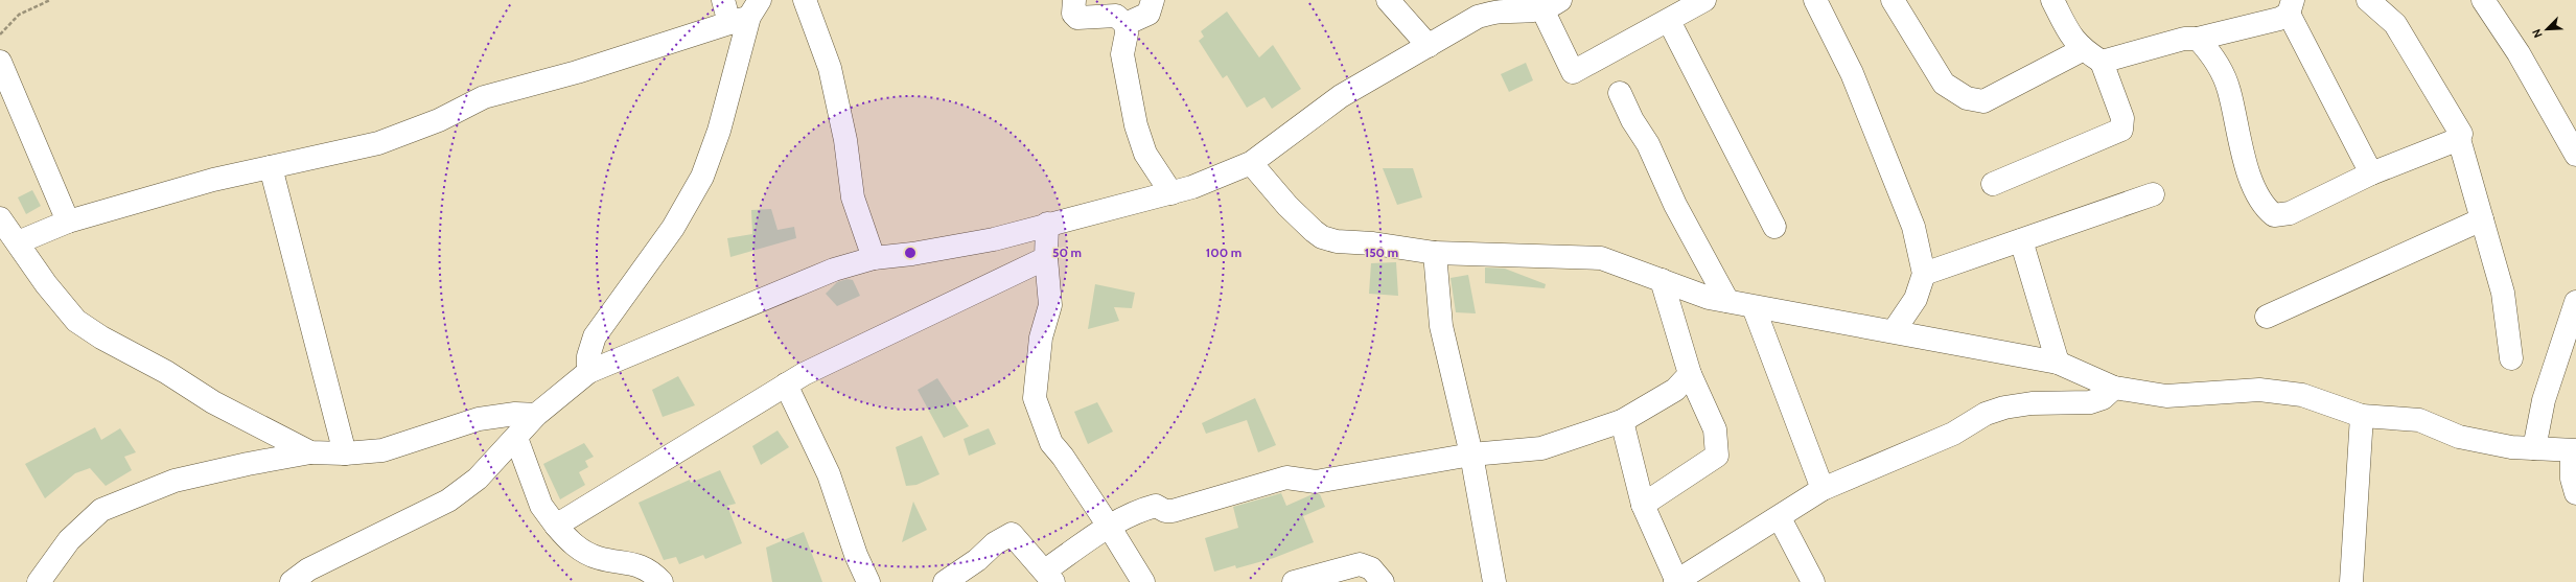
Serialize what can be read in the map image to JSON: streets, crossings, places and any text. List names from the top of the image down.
{
  "north": "bottom left",
  "rings": ["50 m", "100 m", "150 m"]
}
